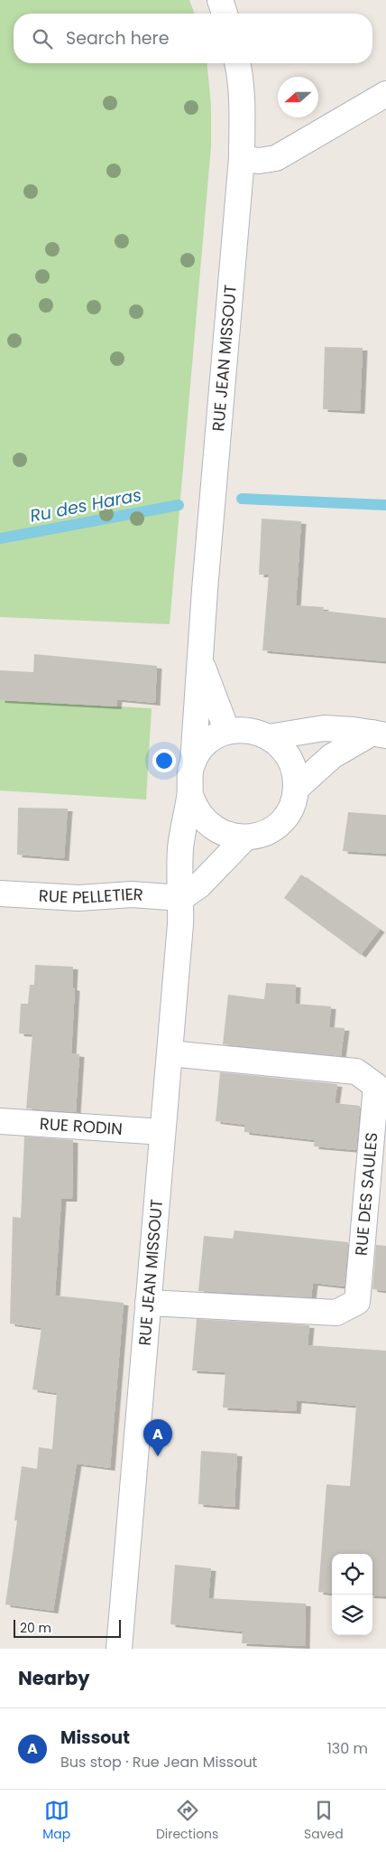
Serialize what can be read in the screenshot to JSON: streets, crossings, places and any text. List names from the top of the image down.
{
  "streets": {
    "street": [
      "RUE JEAN MISSOUT",
      "RUE PELLETIER",
      "RUE RODIN",
      "RUE DES SAULES"
    ]
  },
  "crossings": [
    ["RUE JEAN MISSOUT", "RUE PELLETIER"],
    ["RUE JEAN MISSOUT", "RUE RODIN"],
    ["RUE JEAN MISSOUT", "RUE DES SAULES"]
  ],
  "water": ["Ru des Haras"],
  "scale_bar": "20 m",
  "north": "left",
  "page": {
    "search": "Search here",
    "pins": "A",
    "scale": "20 m",
    "heading": "Nearby",
    "list": [
      {
        "mark": "A",
        "name": "Missout",
        "note": "Bus stop · Rue Jean Missout",
        "value": "130 m"
      }
    ],
    "nav": ["Map", "Directions", "Saved"]
  }
}
